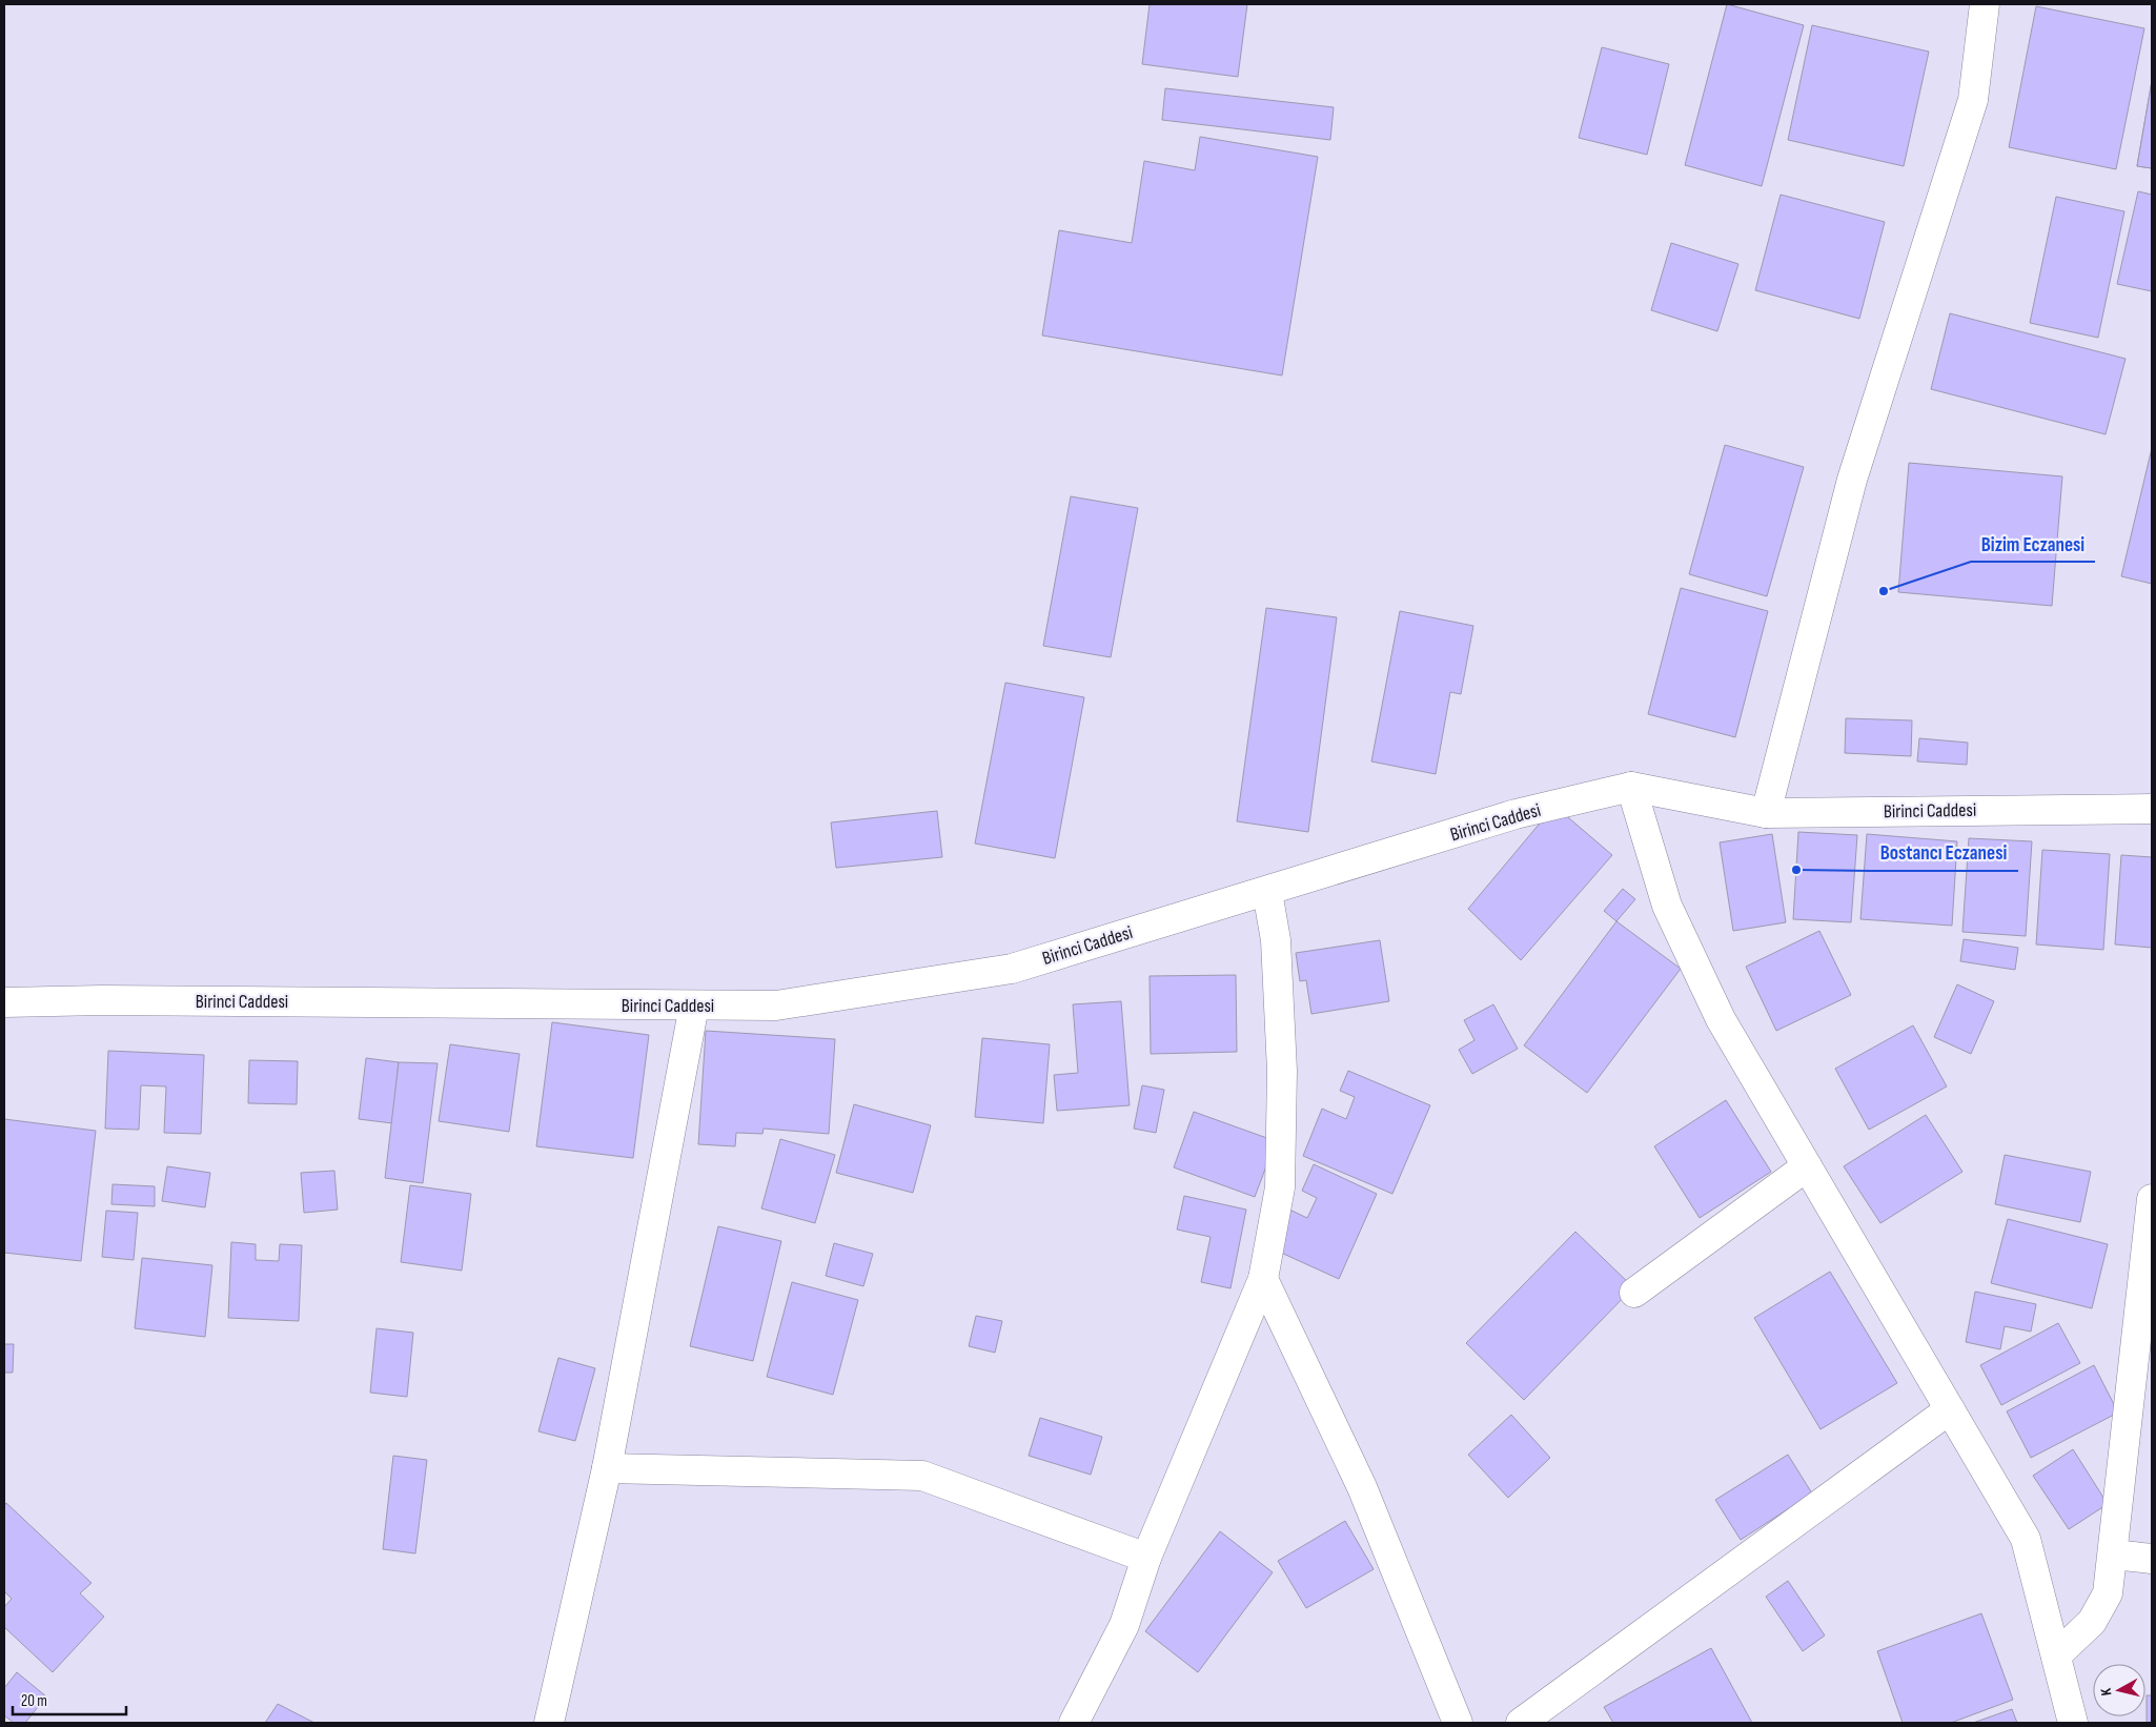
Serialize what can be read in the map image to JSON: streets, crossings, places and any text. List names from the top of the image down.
{
  "streets": {
    "street": ["Birinci Caddesi"]
  },
  "places": ["Bizim Eczanesi", "Bostancı Eczanesi"],
  "scale_bar": "20 m",
  "north": "left"
}
